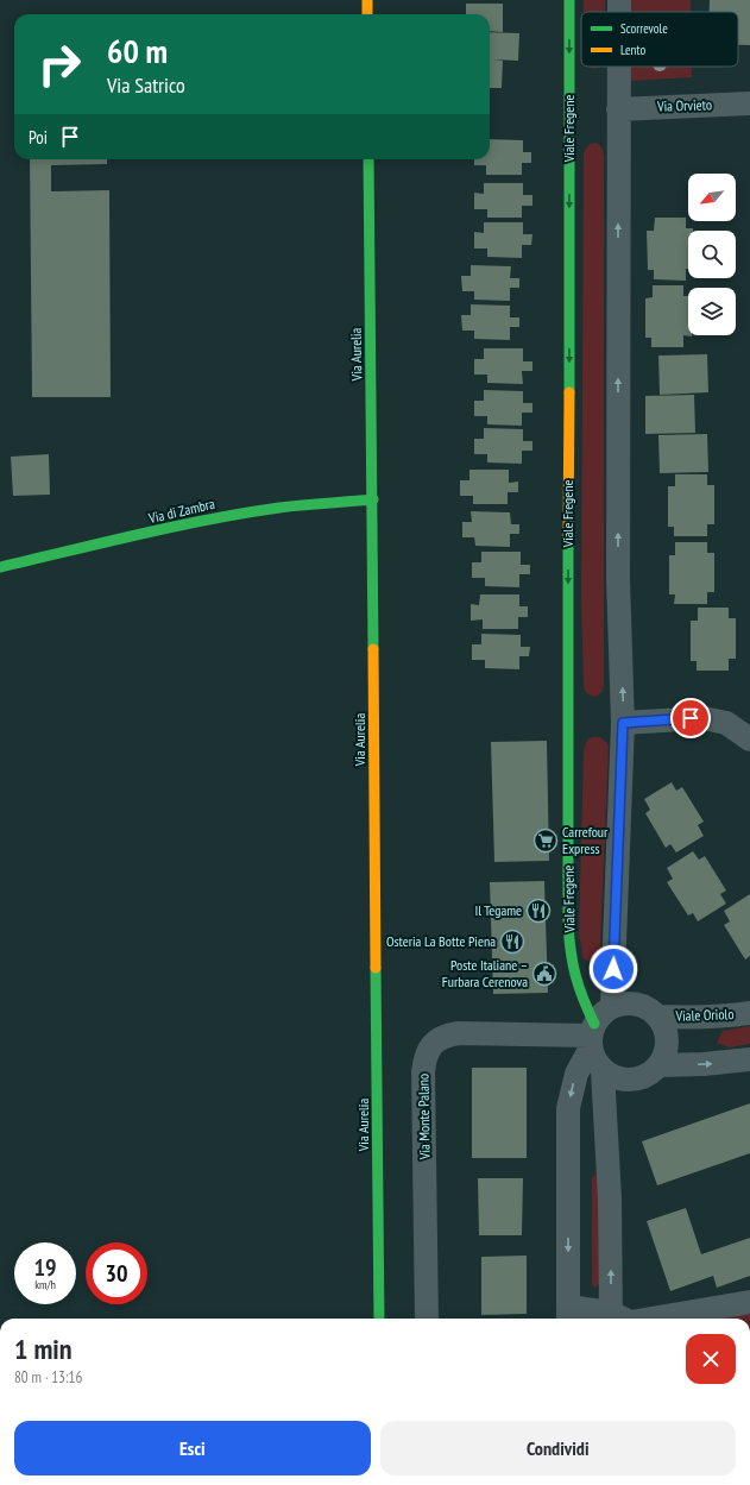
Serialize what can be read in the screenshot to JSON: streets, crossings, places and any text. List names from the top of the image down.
{
  "streets": {
    "street": [
      "Via Orvieto",
      "Viale Fregene",
      "Via Aurelia",
      "Via di Zambra",
      "Viale Oriolo",
      "Via Monte Palano"
    ]
  },
  "crossings": [
    ["Viale Fregene", "Viale Oriolo"],
    ["Viale Fregene", "Via Monte Palano"],
    ["Via Aurelia", "Via di Zambra"],
    ["Viale Oriolo", "Via Monte Palano"]
  ],
  "places": {
    "supermarket": ["Carrefour Express"],
    "restaurant": ["Il Tegame", "Osteria La Botte Piena"],
    "public building": ["Poste Italiane – Furbara Cerenova"]
  },
  "legend": ["Scorrevole", "Lento"],
  "north": "bottom left",
  "page": {
    "turn": ["60 m", "Via Satrico"],
    "then": "Poi",
    "speed": "19 km/h",
    "limit": "30",
    "heading": ["1 min", "80 m · 13:16"],
    "buttons": ["Esci", "Condividi"]
  }
}
